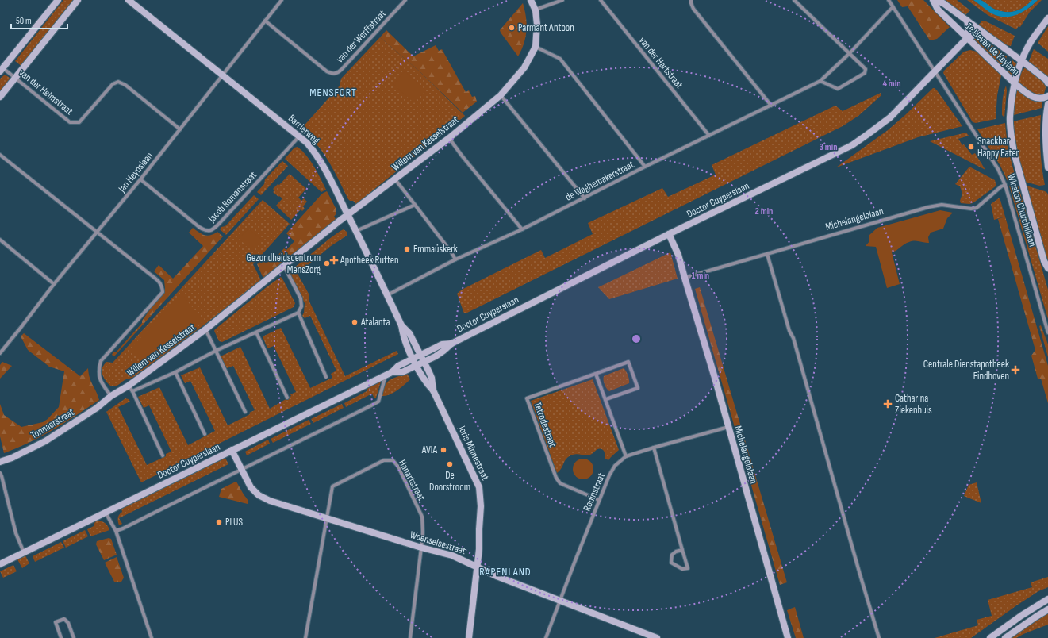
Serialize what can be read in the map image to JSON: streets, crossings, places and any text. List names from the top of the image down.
{
  "streets": {
    "street": [
      "van der Werffstraat",
      "1e Lieven de Keylaan",
      "van der Hartstraat",
      "van der Helmstraat",
      "Barrierweg",
      "Willem van Kesselstraat",
      "Jan Heynslaan",
      "de Waghemakerstraat",
      "Jacob Romanstraat",
      "Doctor Cuyperslaan",
      "Winston Churchilllaan",
      "Michelangelolaan",
      "Tonnaerstraat",
      "Tetrodestraat",
      "Joris Minnestraat",
      "Hanartstraat",
      "Rodinstraat",
      "Woenselsestraat"
    ]
  },
  "crossings": [
    ["van der Werffstraat", "Jan Heynslaan"],
    ["1e Lieven de Keylaan", "Doctor Cuyperslaan"],
    ["1e Lieven de Keylaan", "Winston Churchilllaan"],
    ["van der Hartstraat", "de Waghemakerstraat"],
    ["van der Helmstraat", "Jan Heynslaan"],
    ["Barrierweg", "Willem van Kesselstraat"],
    ["Barrierweg", "Jan Heynslaan"],
    ["Barrierweg", "de Waghemakerstraat"],
    ["Barrierweg", "Jacob Romanstraat"],
    ["Barrierweg", "Doctor Cuyperslaan"],
    ["Barrierweg", "Joris Minnestraat"],
    ["Willem van Kesselstraat", "Tonnaerstraat"],
    ["Jan Heynslaan", "Jacob Romanstraat"],
    ["Doctor Cuyperslaan", "Winston Churchilllaan"],
    ["Doctor Cuyperslaan", "Michelangelolaan"],
    ["Doctor Cuyperslaan", "Joris Minnestraat"],
    ["Doctor Cuyperslaan", "Woenselsestraat"],
    ["Winston Churchilllaan", "Michelangelolaan"],
    ["Michelangelolaan", "Rodinstraat"],
    ["Tetrodestraat", "Rodinstraat"],
    ["Joris Minnestraat", "Woenselsestraat"],
    ["Hanartstraat", "Woenselsestraat"],
    ["Rodinstraat", "Woenselsestraat"]
  ],
  "districts": ["MENSFORT", "RAPENLAND"],
  "places": {
    "other": [
      "Parmant Antoon",
      "Snackbar Happy Eater",
      "Emmaüskerk",
      "Gezondheidscentrum MensZorg",
      "Atalanta",
      "AVIA",
      "De Doorstroom",
      "PLUS"
    ],
    "health": ["Apotheek Rutten", "Centrale Dienstapotheek Eindhoven", "Catharina Ziekenhuis"]
  },
  "scale_bar": "50 m",
  "rings": [
    "4 min",
    "3 min",
    "2 min",
    "1 min"
  ]
}
